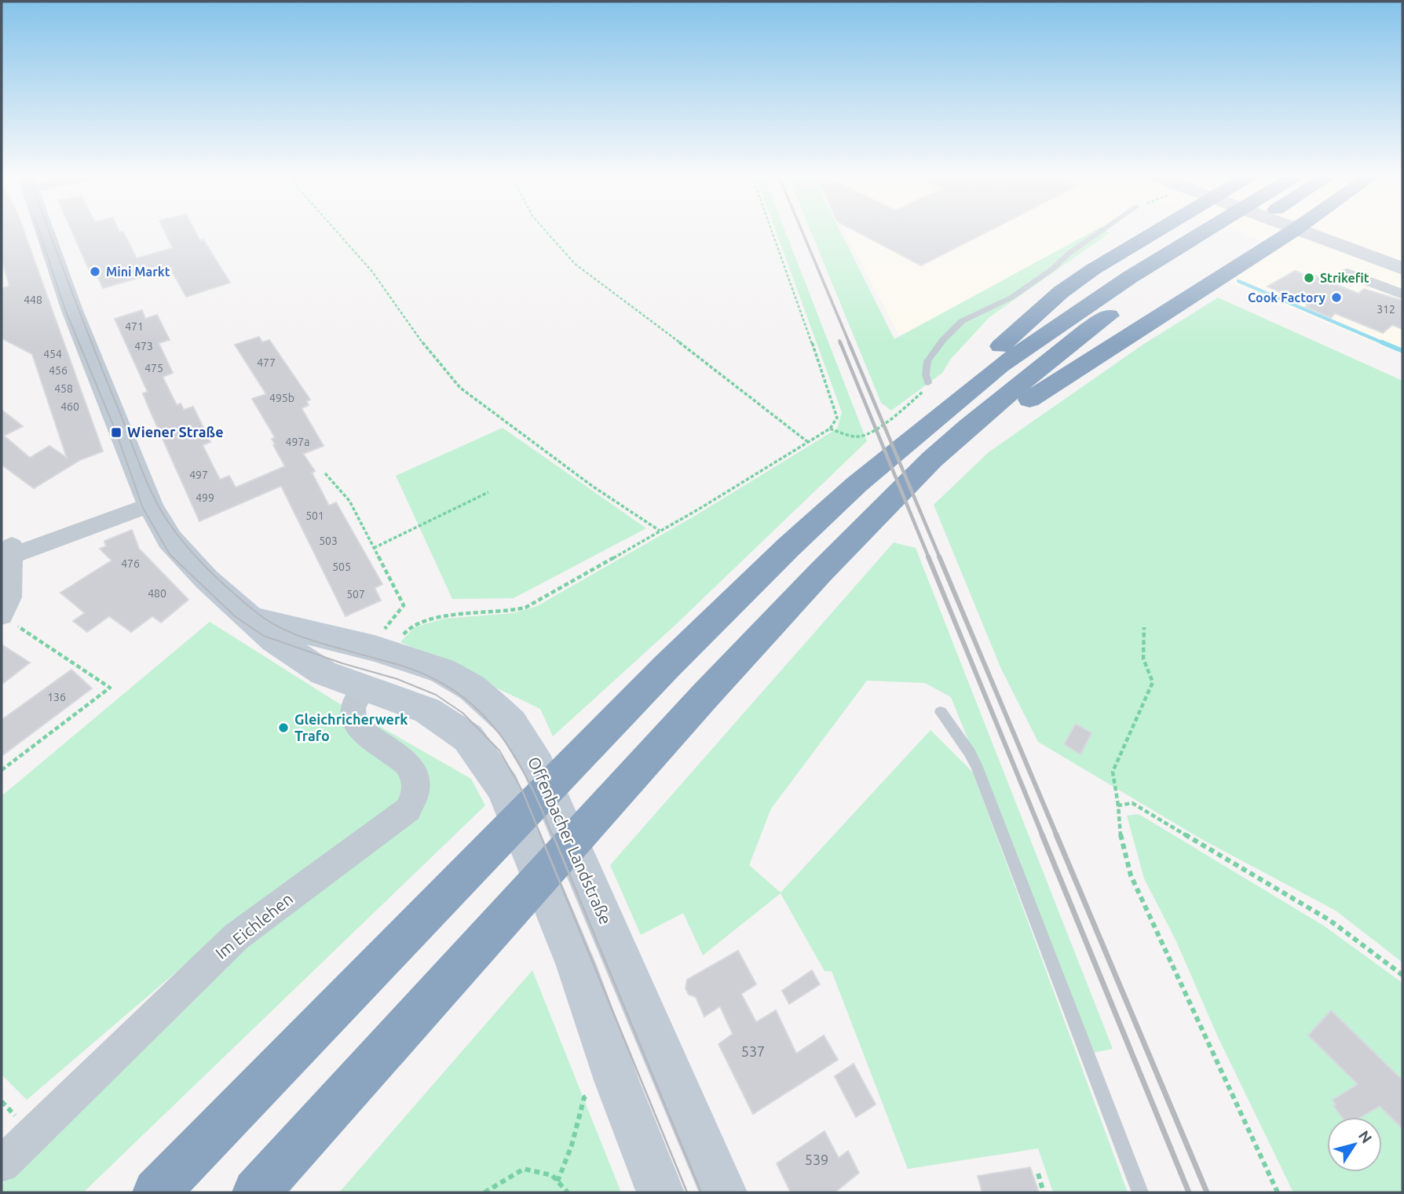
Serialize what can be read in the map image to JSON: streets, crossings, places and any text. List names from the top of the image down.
{
  "streets": {
    "main road": ["Offenbacher Landstraße"],
    "street": ["Im Eichlehen"]
  },
  "crossings": [
    ["Offenbacher Landstraße", "Im Eichlehen"]
  ],
  "places": {
    "other": [
      "Mini Markt",
      "Strikefit",
      "Cook Factory",
      "Gleichricherwerk Trafo"
    ],
    "transit": ["Wiener Straße"]
  },
  "house_numbers": [
    "448",
    "312",
    "471",
    "473",
    "454",
    "477",
    "475",
    "456",
    "458",
    "495b",
    "460",
    "497a",
    "497",
    "499",
    "501",
    "503",
    "476",
    "505",
    "480",
    "507",
    "136",
    "537",
    "539"
  ],
  "north": "top right"
}
